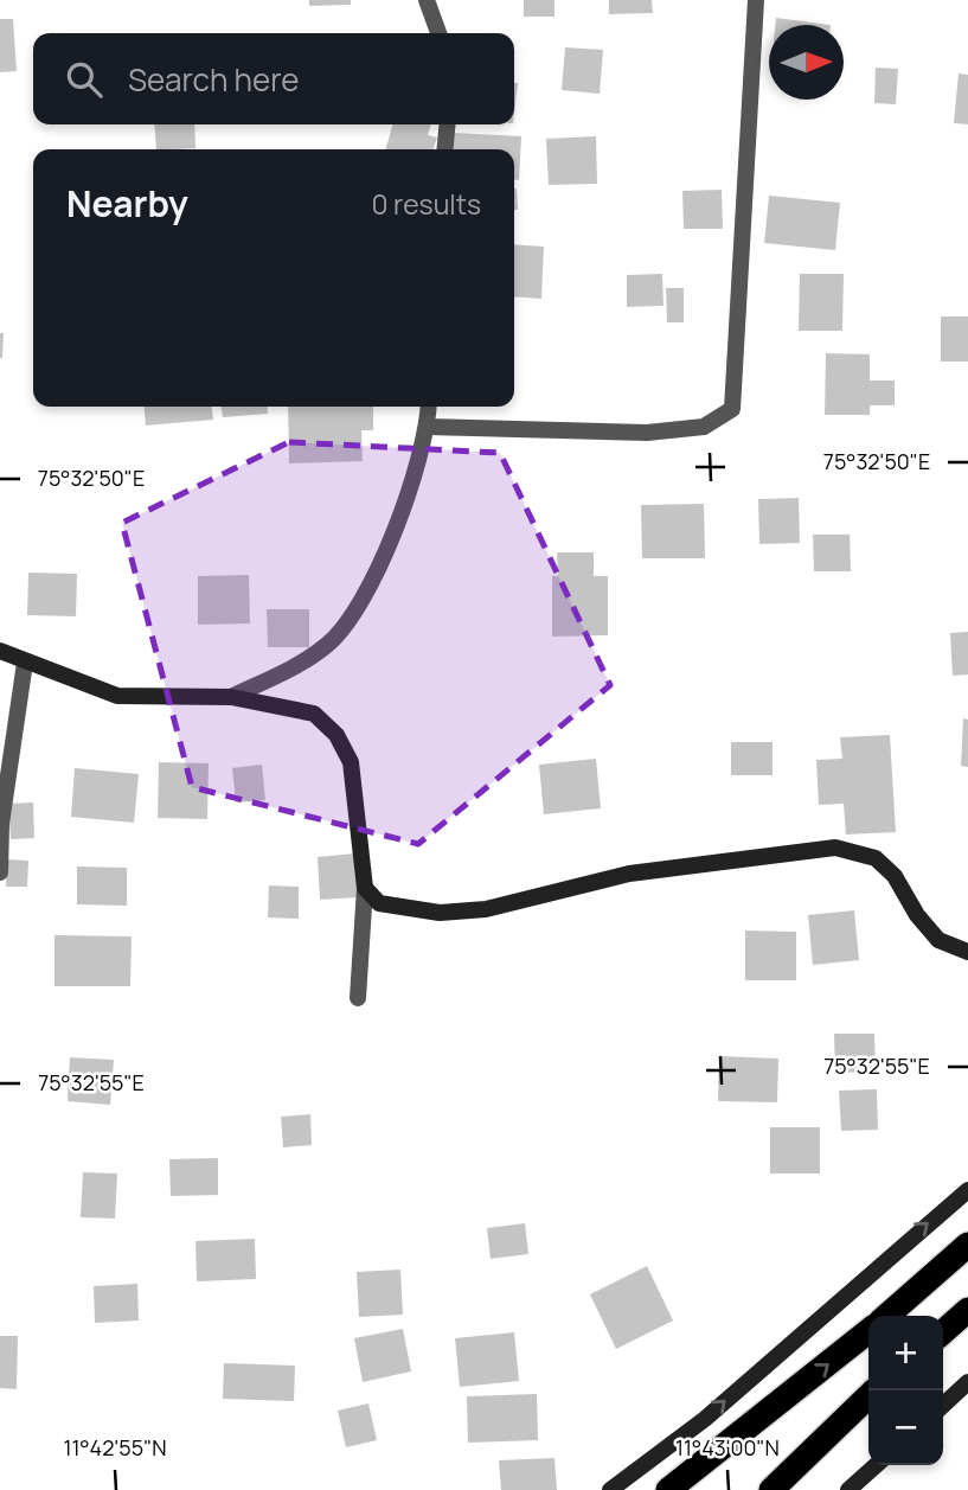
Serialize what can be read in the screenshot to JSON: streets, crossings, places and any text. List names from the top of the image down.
{
  "north": "right",
  "page": {
    "search": "Search here",
    "heading": ["Nearby", "0 results"],
    "map_buttons": ["+", "−"]
  },
  "coordinates": [
    "75°32'50\"E",
    "75°32'55\"E",
    "11°42'55\"N",
    "11°43'00\"N"
  ]
}
